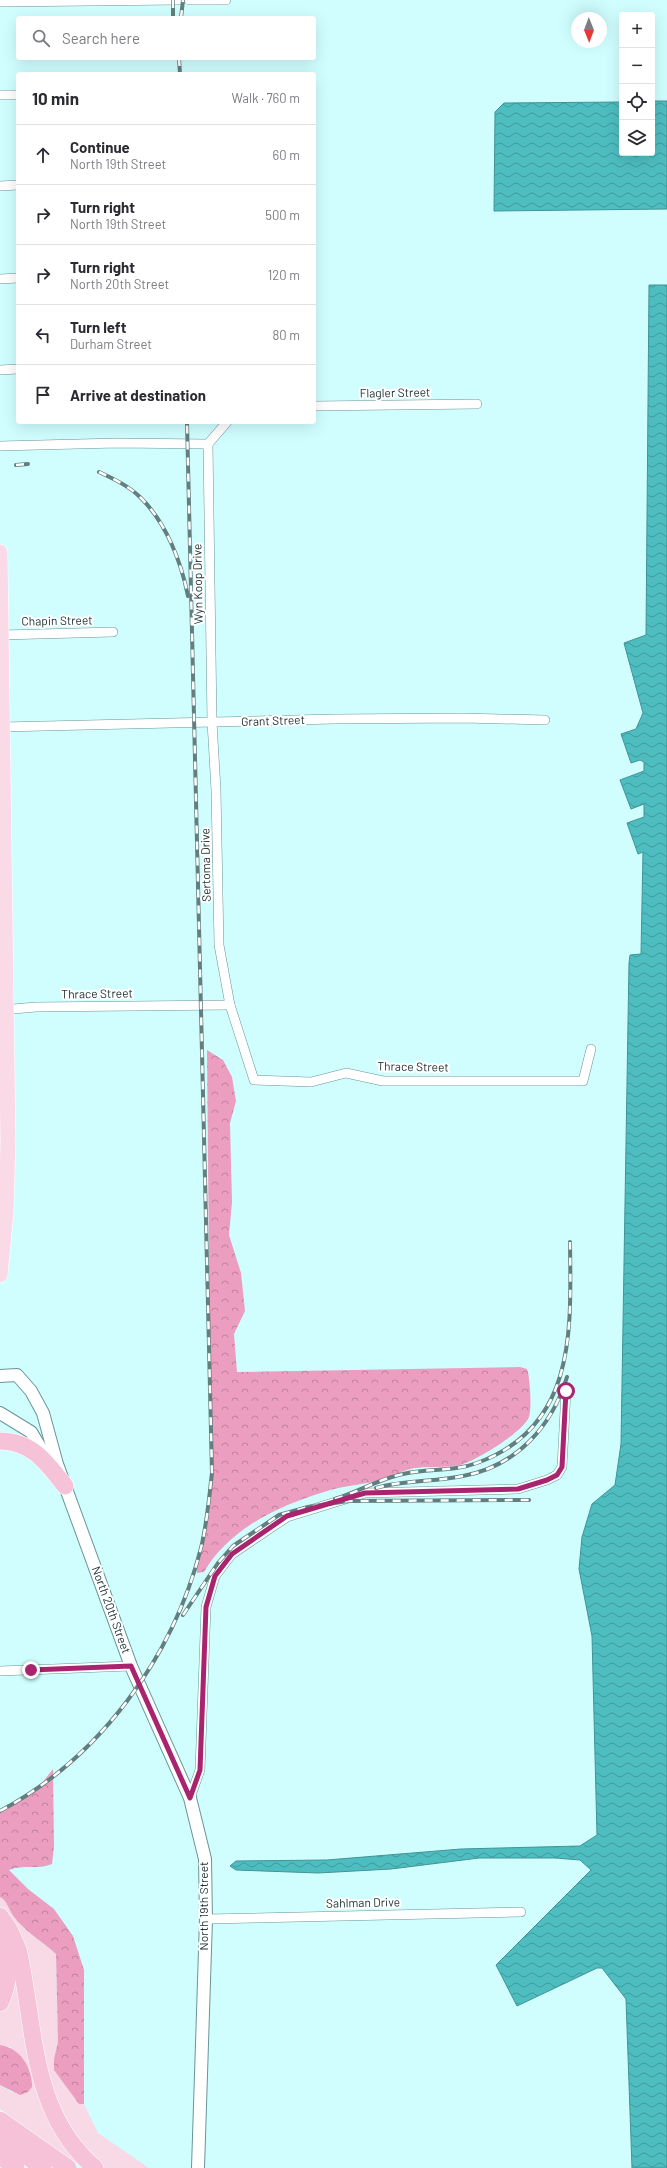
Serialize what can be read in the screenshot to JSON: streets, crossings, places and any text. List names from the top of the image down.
{
  "streets": {
    "street": [
      "Flagler Street",
      "Wyn Koop Drive",
      "Chapin Street",
      "Grant Street",
      "Sertoma Drive",
      "Thrace Street",
      "North 20th Street",
      "Sahlman Drive",
      "North 19th Street"
    ]
  },
  "crossings": [
    ["Wyn Koop Drive", "Grant Street"],
    ["Wyn Koop Drive", "Sertoma Drive"],
    ["Grant Street", "Sertoma Drive"],
    ["Sertoma Drive", "Thrace Street"],
    ["North 20th Street", "North 19th Street"],
    ["Sahlman Drive", "North 19th Street"]
  ],
  "north": "bottom",
  "page": {
    "map_buttons": ["+", "−"],
    "search": "Search here",
    "heading": ["10 min", "Walk · 760 m"],
    "list": [
      ["Continue", "North 19th Street", "60 m"],
      ["Turn right", "North 19th Street", "500 m"],
      ["Turn right", "North 20th Street", "120 m"],
      ["Turn left", "Durham Street", "80 m"],
      "Arrive at destination"
    ]
  }
}
